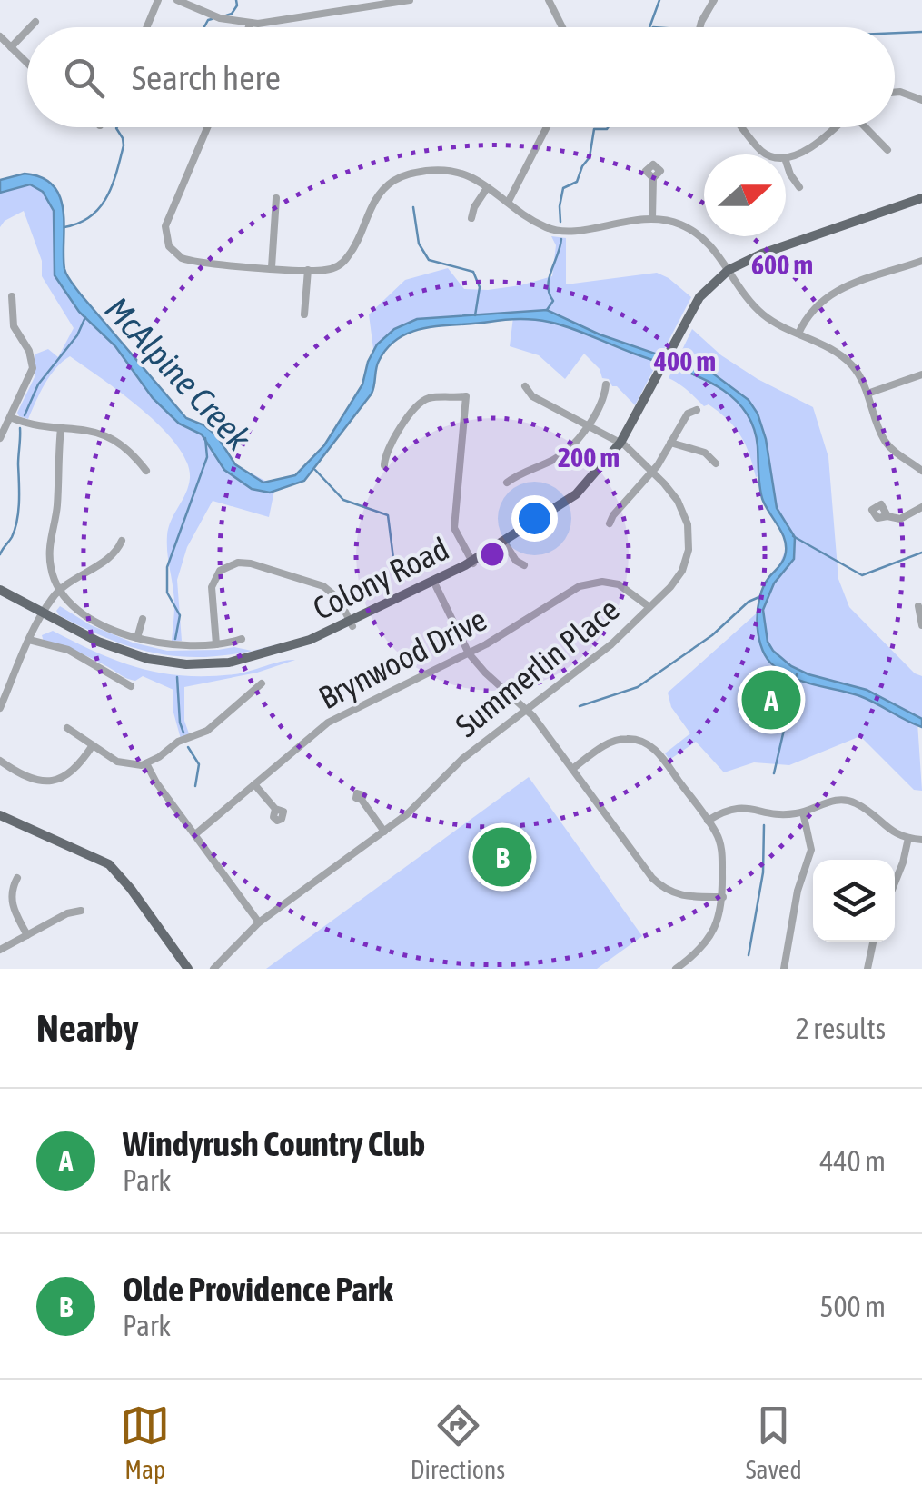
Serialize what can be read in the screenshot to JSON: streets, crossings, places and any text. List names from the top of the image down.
{
  "streets": {
    "main road": ["Colony Road"],
    "street": ["Brynwood Drive", "Summerlin Place"]
  },
  "crossings": [
    ["Colony Road", "Summerlin Place"],
    ["Brynwood Drive", "Summerlin Place"]
  ],
  "water": ["McAlpine Creek"],
  "north": "right",
  "page": {
    "search": "Search here",
    "pins": ["A", "B"],
    "heading": ["Nearby", "2 results"],
    "list": [
      {
        "mark": "A",
        "name": "Windyrush Country Club",
        "note": "Park",
        "value": "440 m"
      },
      {
        "mark": "B",
        "name": "Olde Providence Park",
        "note": "Park",
        "value": "500 m"
      }
    ],
    "nav": ["Map", "Directions", "Saved"]
  },
  "rings": ["600 m", "400 m", "200 m"]
}
